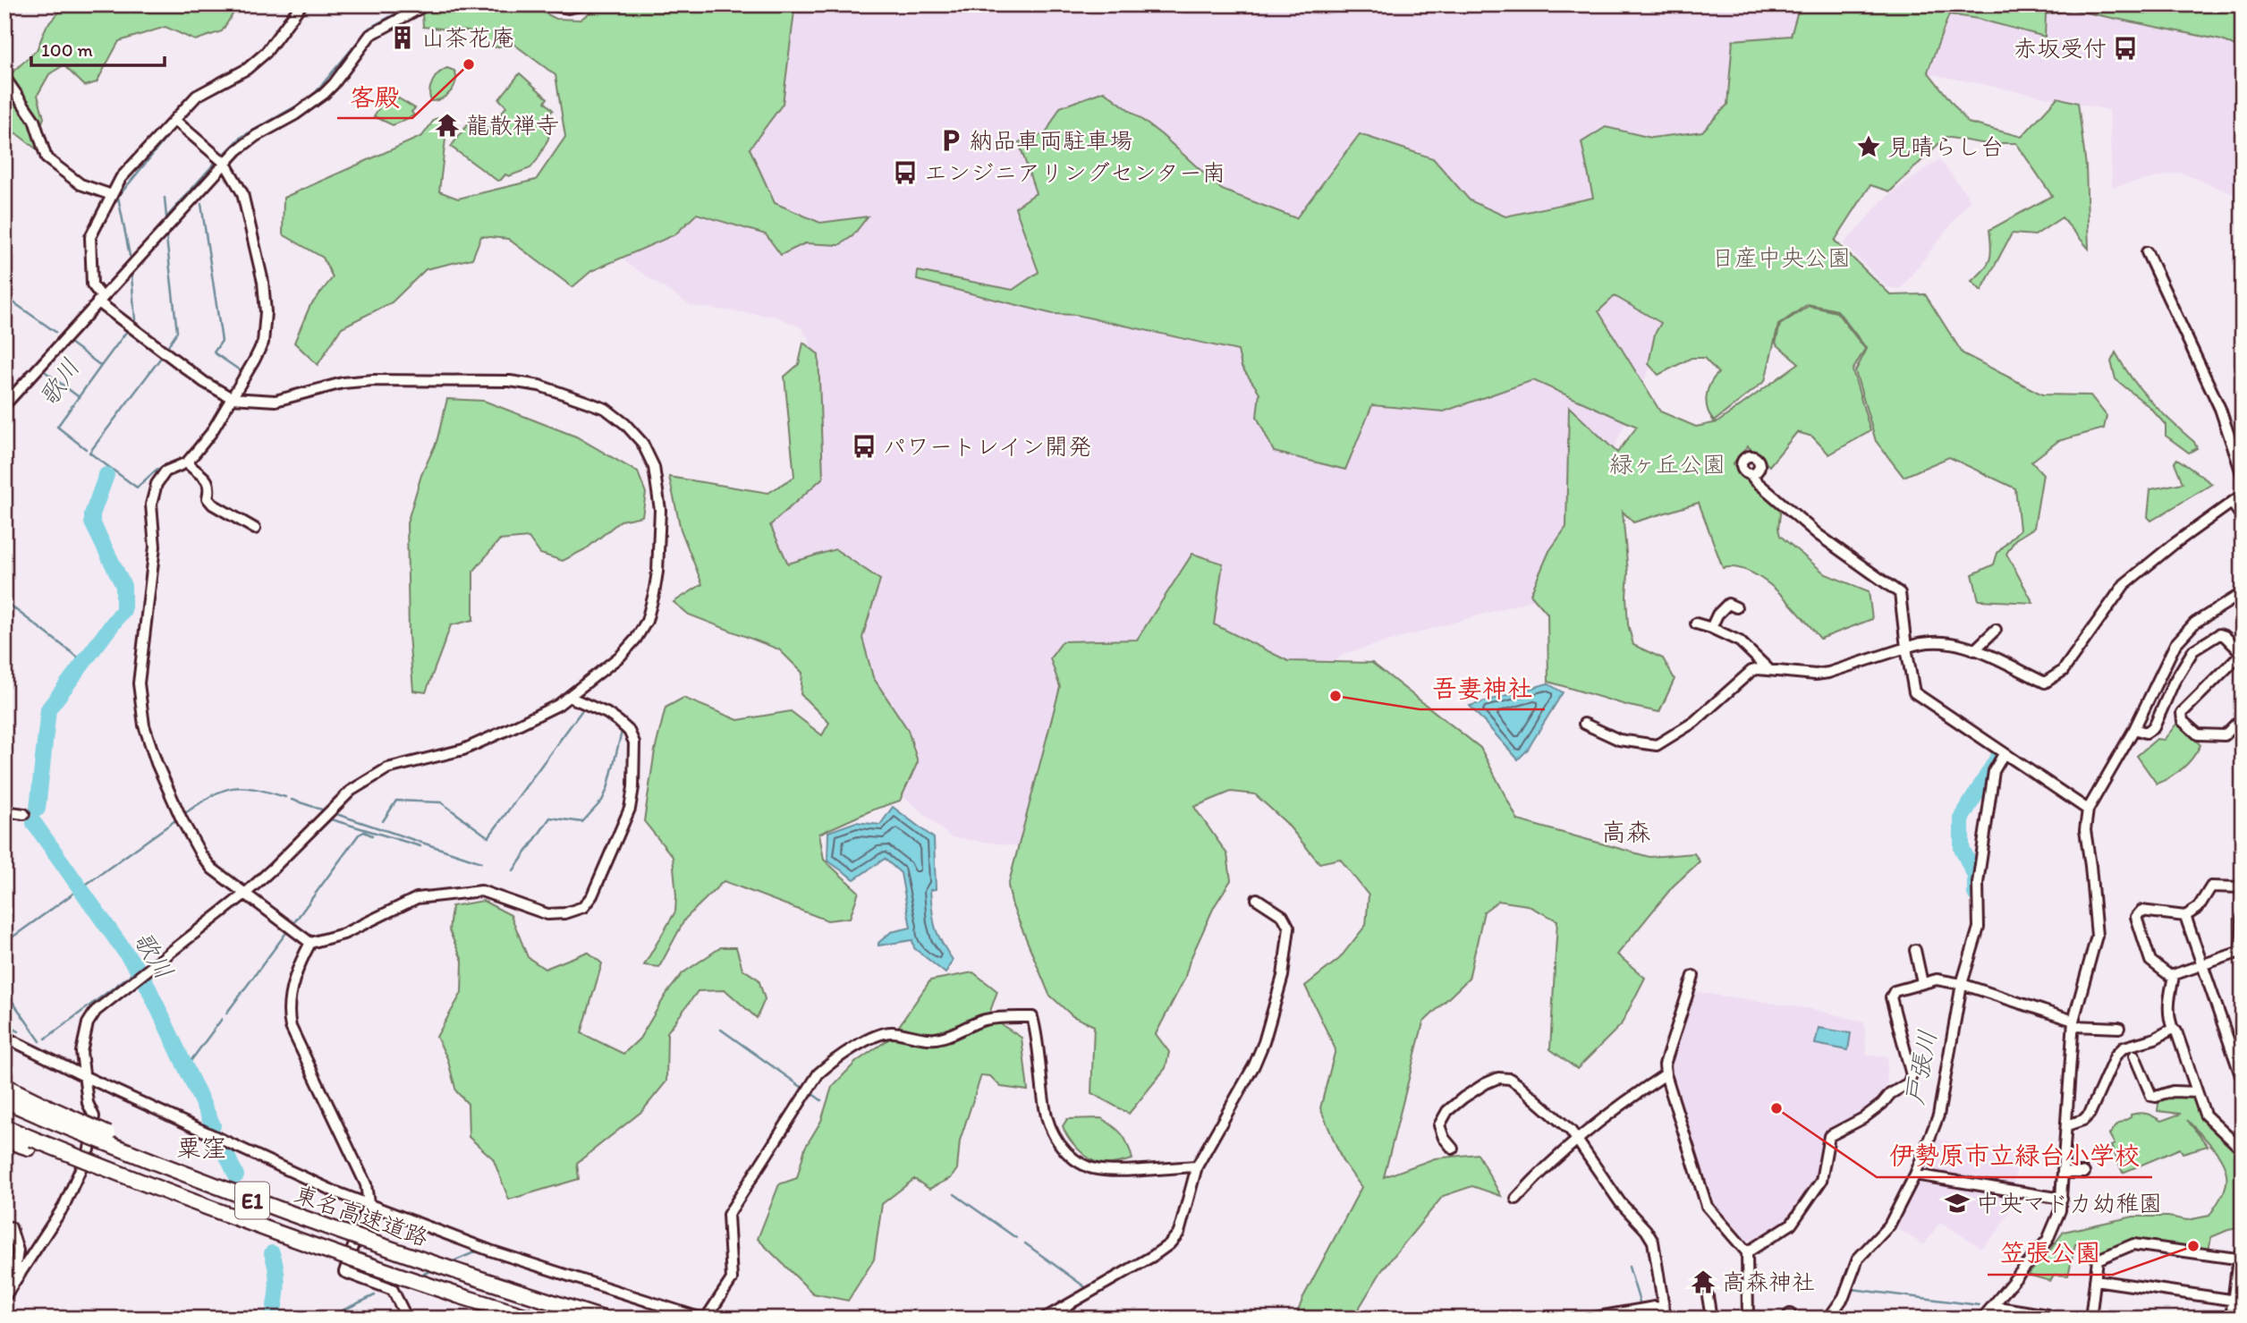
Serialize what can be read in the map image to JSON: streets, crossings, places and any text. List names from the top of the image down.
{
  "streets": {
    "highway": ["E1", "東名高速道路"]
  },
  "districts": ["高森", "粟窪"],
  "water": ["歌川", "戸張川"],
  "parks": ["日産中央公園", "緑ヶ丘公園"],
  "places": {
    "building": ["山茶花庵"],
    "bus stop": ["赤坂受付", "エンジニアリングセンター南", "パワートレイン開発"],
    "other": [
      "客殿",
      "吾妻神社",
      "伊勢原市立緑台小学校",
      "笠張公園"
    ],
    "temple": ["龍散禅寺", "高森神社"],
    "parking": ["納品車両駐車場"],
    "place": ["見晴らし台"],
    "school or university": ["中央マドカ幼稚園"]
  },
  "scale_bar": "100 m"
}
